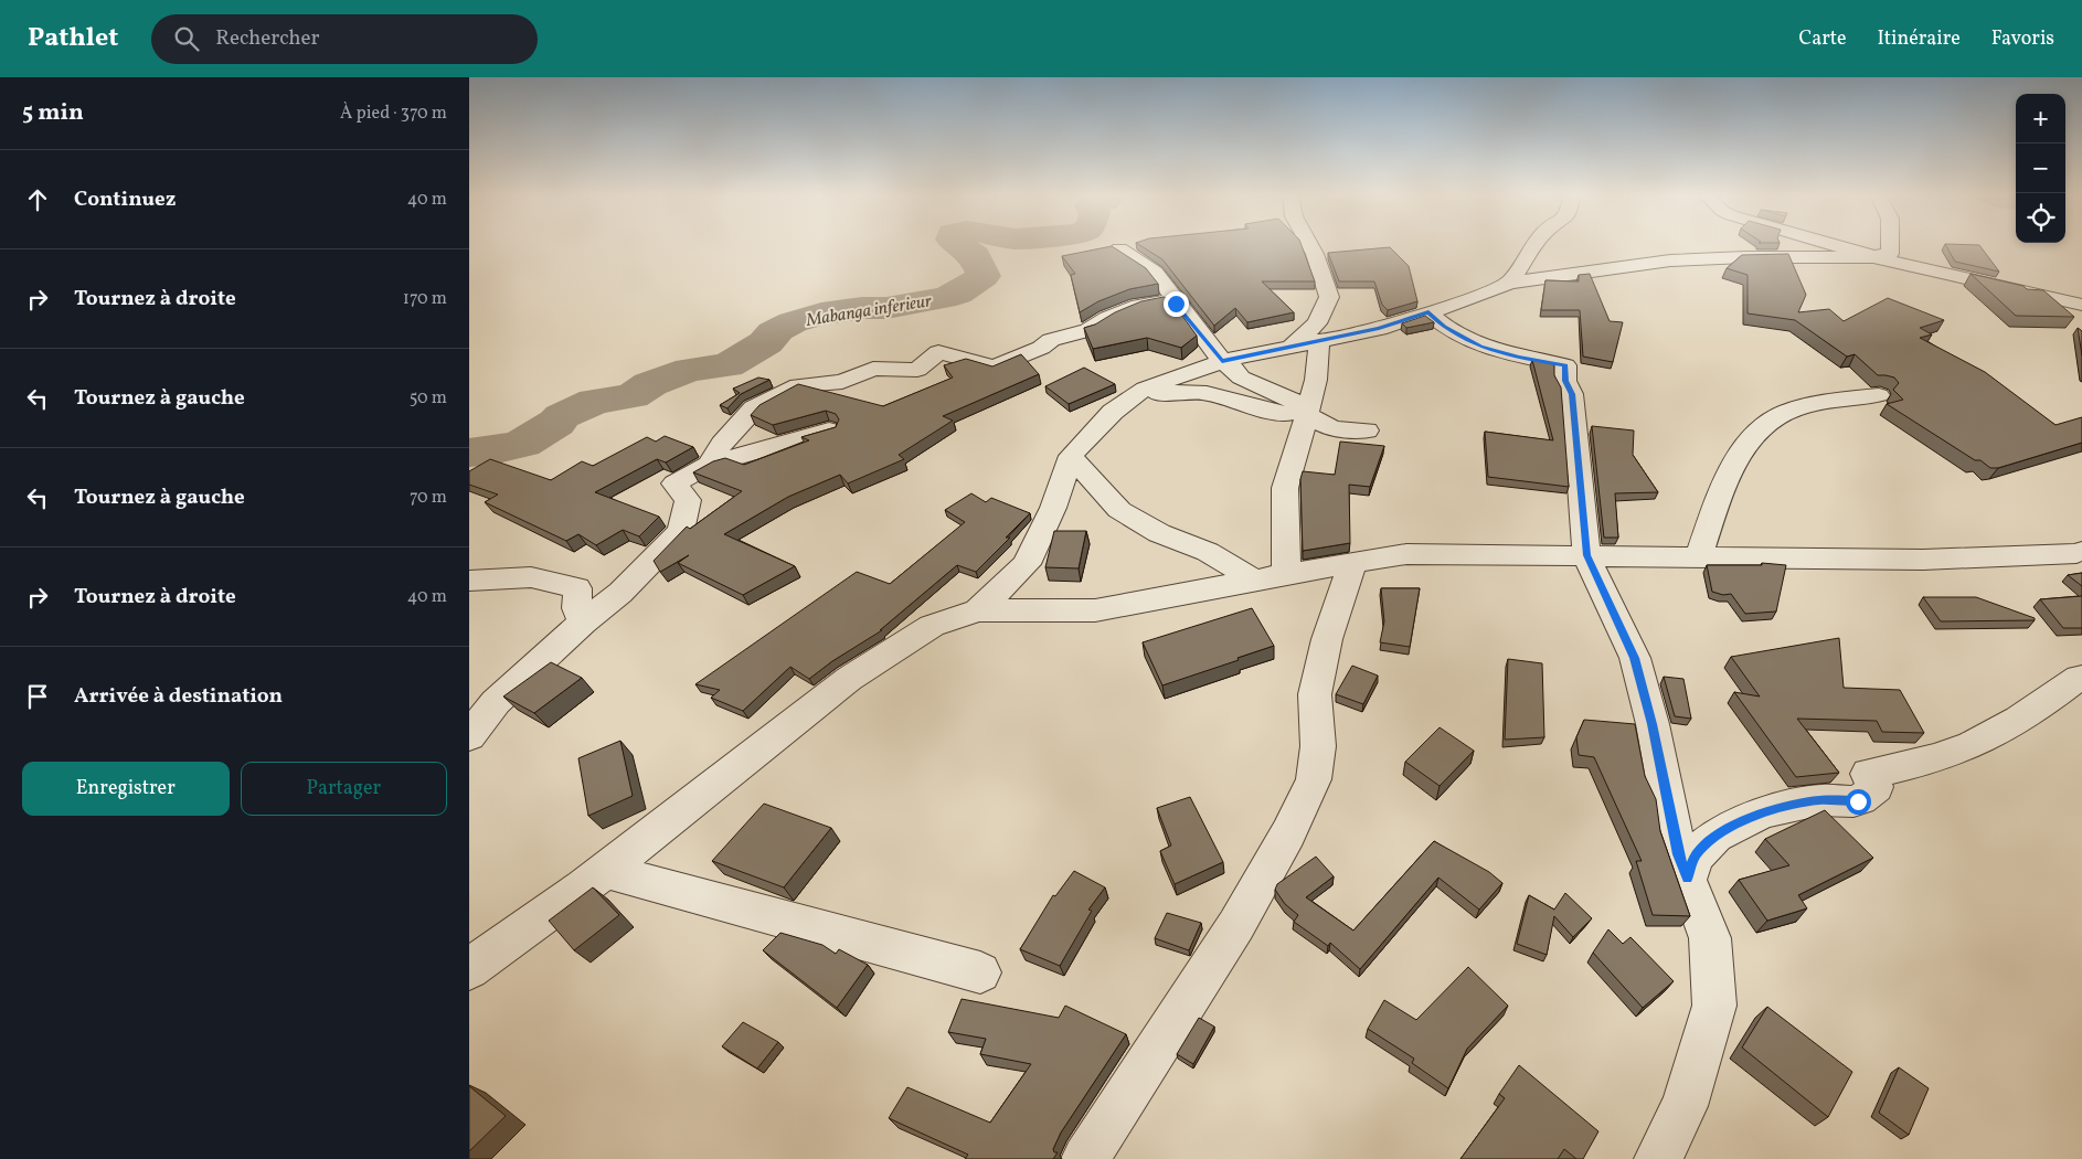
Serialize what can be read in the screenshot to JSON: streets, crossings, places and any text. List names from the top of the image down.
{
  "water": ["Mabanga inferieur"],
  "page": {
    "header": "Pathlet",
    "search": "Rechercher",
    "nav": ["Carte", "Itinéraire", "Favoris"],
    "heading": ["5 min", "À pied · 370 m"],
    "map_buttons": ["+", "−"],
    "list": [
      ["Continuez", "40 m"],
      ["Tournez à droite", "170 m"],
      ["Tournez à gauche", "50 m"],
      ["Tournez à gauche", "70 m"],
      ["Tournez à droite", "40 m"],
      "Arrivée à destination"
    ],
    "buttons": ["Enregistrer", "Partager"]
  }
}
